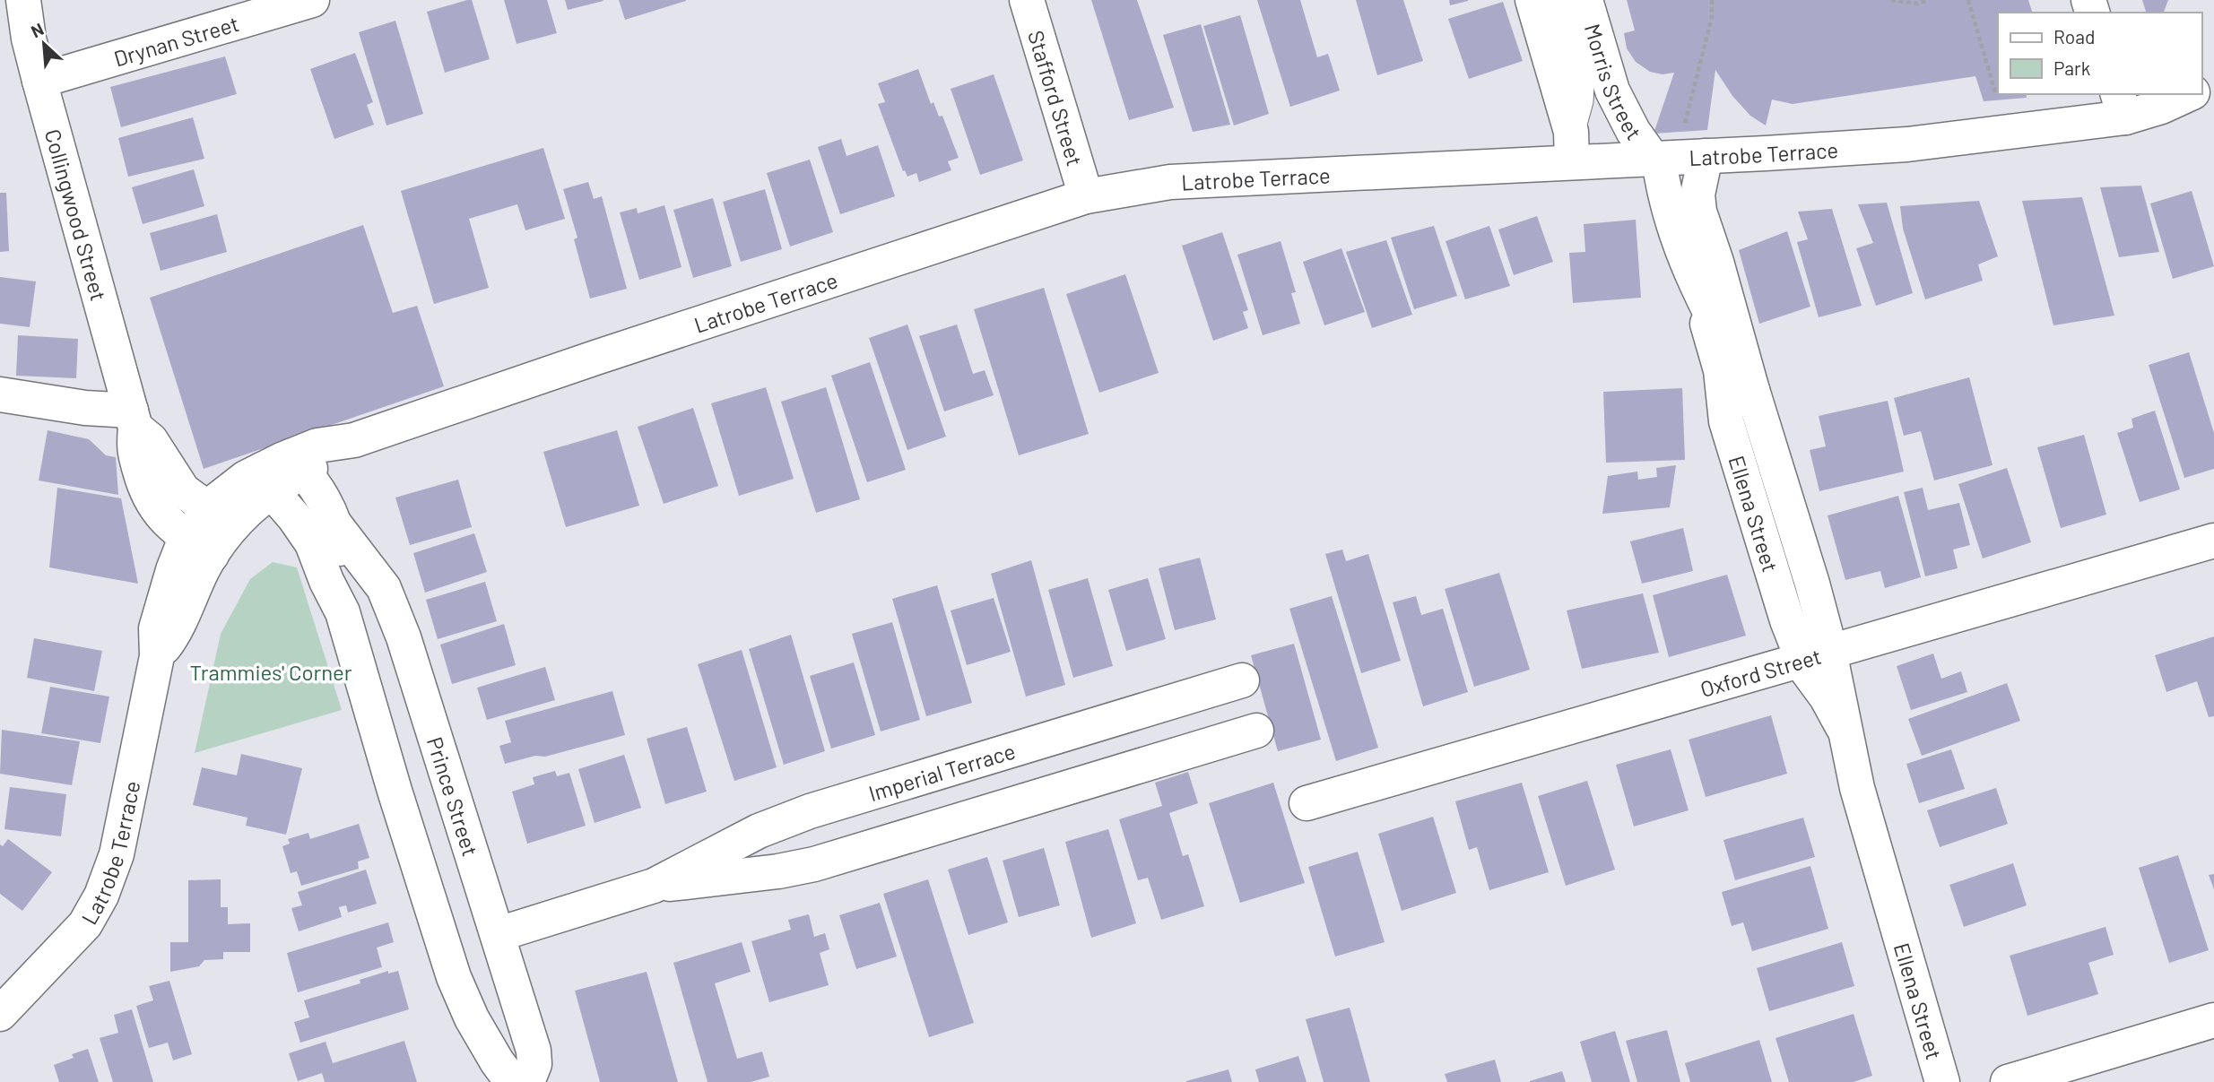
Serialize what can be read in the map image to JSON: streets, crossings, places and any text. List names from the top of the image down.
{
  "streets": {
    "street": [
      "Drynan Street",
      "Morris Street",
      "Stafford Street",
      "Latrobe Terrace",
      "Collingwood Street",
      "Ellena Street",
      "Oxford Street",
      "Imperial Terrace",
      "Prince Street"
    ]
  },
  "crossings": [
    ["Drynan Street", "Collingwood Street"],
    ["Morris Street", "Latrobe Terrace"],
    ["Morris Street", "Ellena Street"],
    ["Stafford Street", "Latrobe Terrace"],
    ["Latrobe Terrace", "Collingwood Street"],
    ["Latrobe Terrace", "Ellena Street"],
    ["Latrobe Terrace", "Prince Street"],
    ["Ellena Street", "Oxford Street"],
    ["Imperial Terrace", "Prince Street"]
  ],
  "parks": ["Trammies' Corner"],
  "legend": ["Road", "Park"],
  "north": "top left"
}
